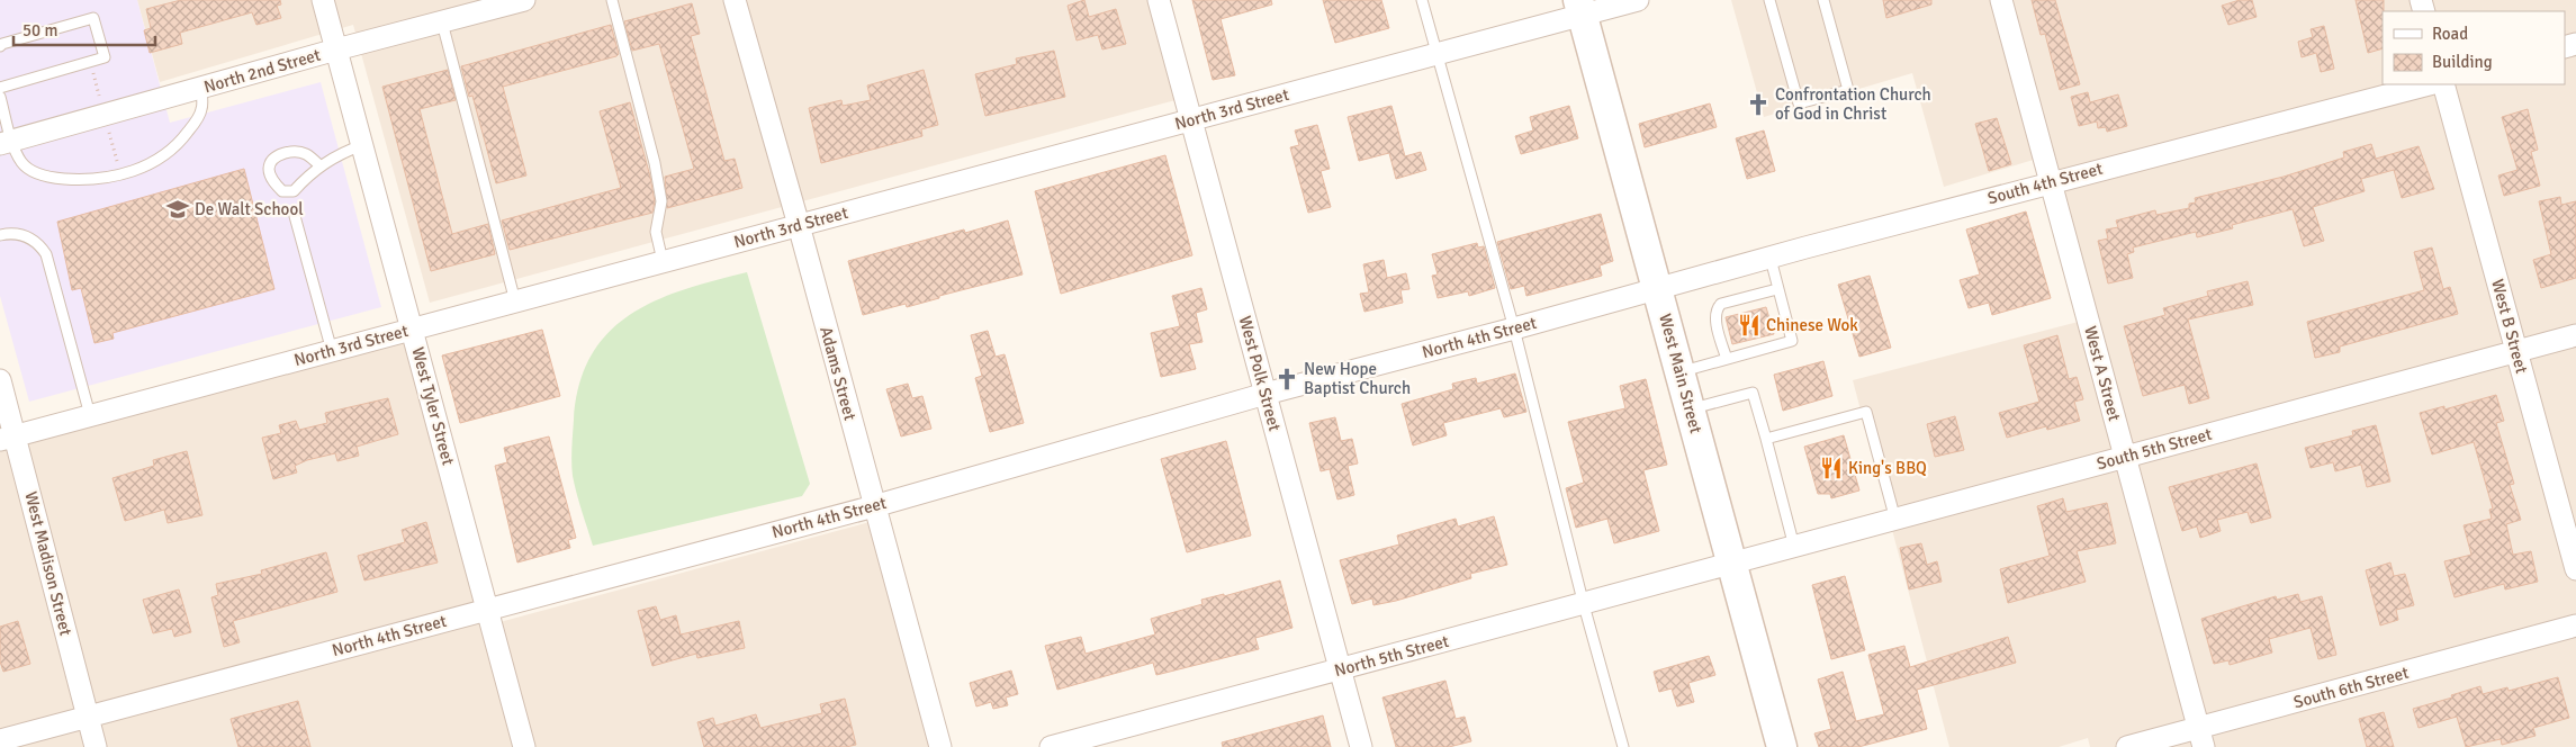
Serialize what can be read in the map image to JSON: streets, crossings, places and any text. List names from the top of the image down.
{
  "streets": {
    "main road": ["West Main Street"],
    "street": [
      "North 2nd Street",
      "North 3rd Street",
      "South 4th Street",
      "West B Street",
      "North 4th Street",
      "Adams Street",
      "West Polk Street",
      "West A Street",
      "West Tyler Street",
      "South 5th Street",
      "West Madison Street",
      "North 5th Street",
      "South 6th Street"
    ]
  },
  "crossings": [
    ["North 2nd Street", "West Tyler Street"],
    ["North 3rd Street", "Adams Street"],
    ["North 3rd Street", "West Polk Street"],
    ["North 3rd Street", "West Main Street"],
    ["North 3rd Street", "West Tyler Street"],
    ["North 3rd Street", "West Madison Street"],
    ["South 4th Street", "North 4th Street"],
    ["South 4th Street", "West Main Street"],
    ["South 4th Street", "West A Street"],
    ["West B Street", "South 5th Street"],
    ["North 4th Street", "Adams Street"],
    ["North 4th Street", "West Polk Street"],
    ["North 4th Street", "West Main Street"],
    ["North 4th Street", "West Tyler Street"],
    ["North 4th Street", "West Madison Street"],
    ["West Polk Street", "North 5th Street"],
    ["West Main Street", "South 5th Street"],
    ["West Main Street", "North 5th Street"],
    ["West A Street", "South 5th Street"],
    ["West A Street", "South 6th Street"],
    ["South 5th Street", "North 5th Street"]
  ],
  "places": {
    "church": ["Confrontation Church of God in Christ", "New Hope Baptist Church"],
    "school or university": ["De Walt School"],
    "restaurant": ["Chinese Wok", "King's BBQ"]
  },
  "legend": ["Road", "Building"],
  "scale_bar": "50 m"
}
